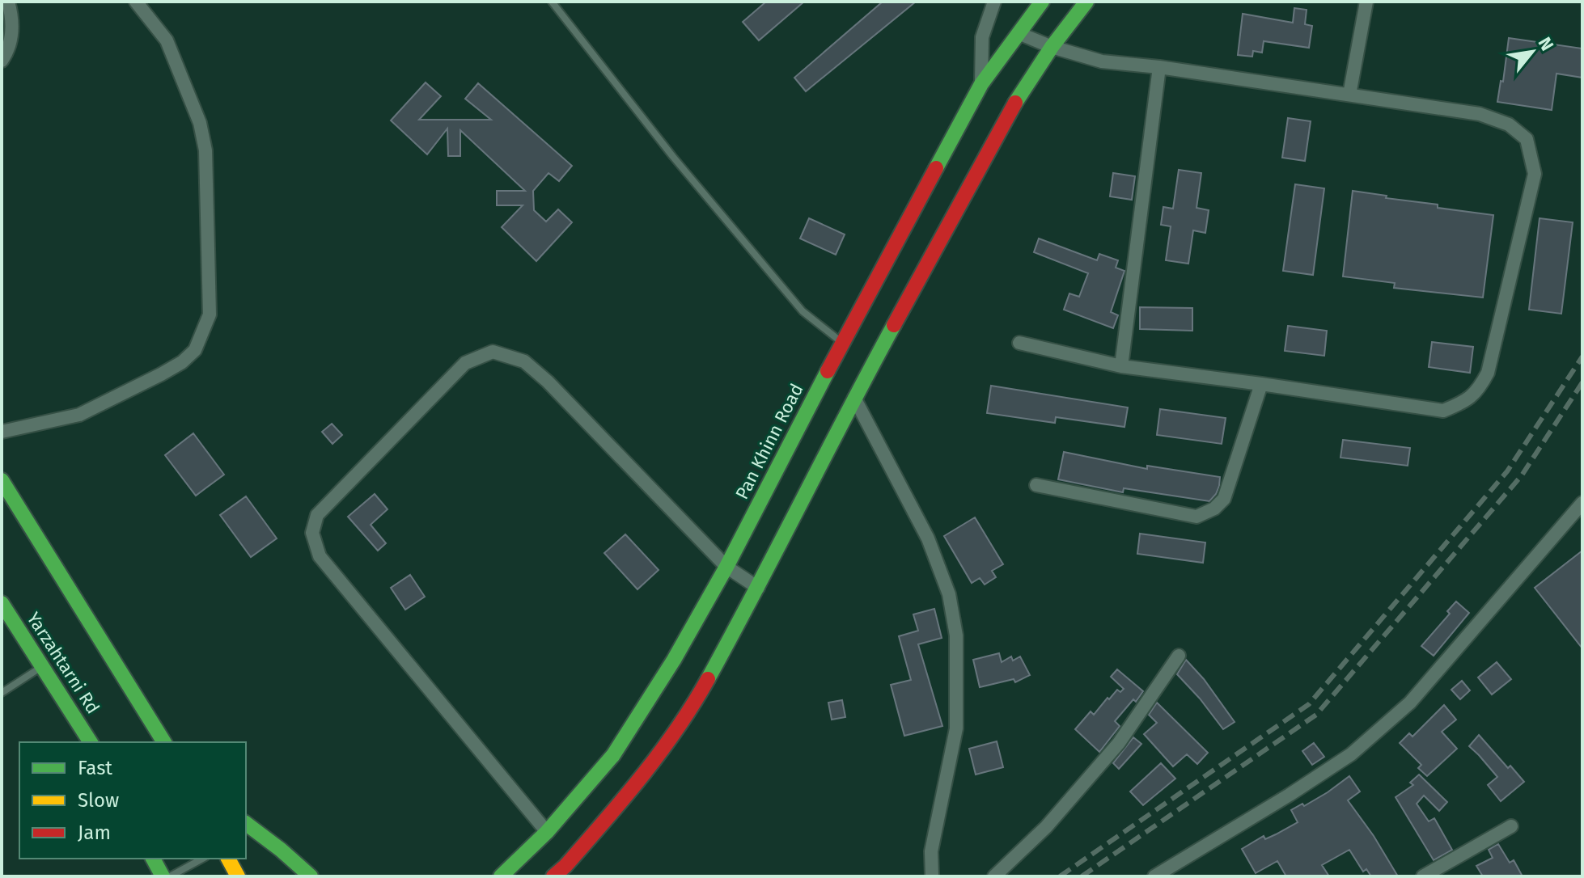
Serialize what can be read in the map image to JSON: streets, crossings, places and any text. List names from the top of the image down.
{
  "streets": {
    "main road": ["Pan Khinn Road", "Yarzahtarni Rd"]
  },
  "legend": ["Fast", "Slow", "Jam"],
  "north": "top right"
}
